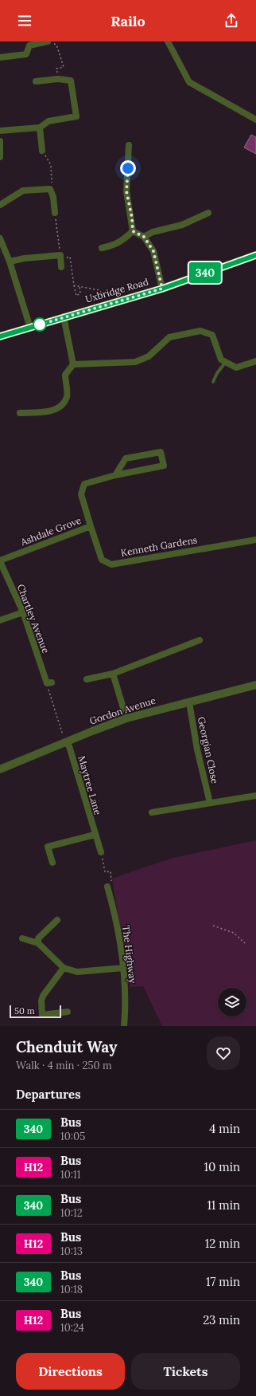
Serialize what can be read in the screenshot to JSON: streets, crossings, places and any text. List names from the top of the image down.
{
  "streets": {
    "main road": ["Uxbridge Road"],
    "street": [
      "Ashdale Grove",
      "Kenneth Gardens",
      "Chartley Avenue",
      "Gordon Avenue",
      "Georgian Close",
      "Maytree Lane",
      "The Highway"
    ]
  },
  "crossings": [
    ["Ashdale Grove", "Kenneth Gardens"],
    ["Ashdale Grove", "Chartley Avenue"],
    ["Gordon Avenue", "Georgian Close"],
    ["Gordon Avenue", "Maytree Lane"]
  ],
  "lines": ["bus line 340"],
  "scale_bar": "50 m",
  "page": {
    "header": "Railo",
    "on_map": "340",
    "scale": "50 m",
    "heading": [
      ["Chenduit Way", "Walk · 4 min · 250 m"],
      "Departures"
    ],
    "list": [
      {
        "mark": "340",
        "name": "Bus",
        "note": "10:05",
        "value": "4 min"
      },
      {
        "mark": "H12",
        "name": "Bus",
        "note": "10:11",
        "value": "10 min"
      },
      {
        "mark": "340",
        "name": "Bus",
        "note": "10:12",
        "value": "11 min"
      },
      {
        "mark": "H12",
        "name": "Bus",
        "note": "10:13",
        "value": "12 min"
      },
      {
        "mark": "340",
        "name": "Bus",
        "note": "10:18",
        "value": "17 min"
      },
      {
        "mark": "H12",
        "name": "Bus",
        "note": "10:24",
        "value": "23 min"
      }
    ],
    "buttons": ["Directions", "Tickets"]
  }
}
